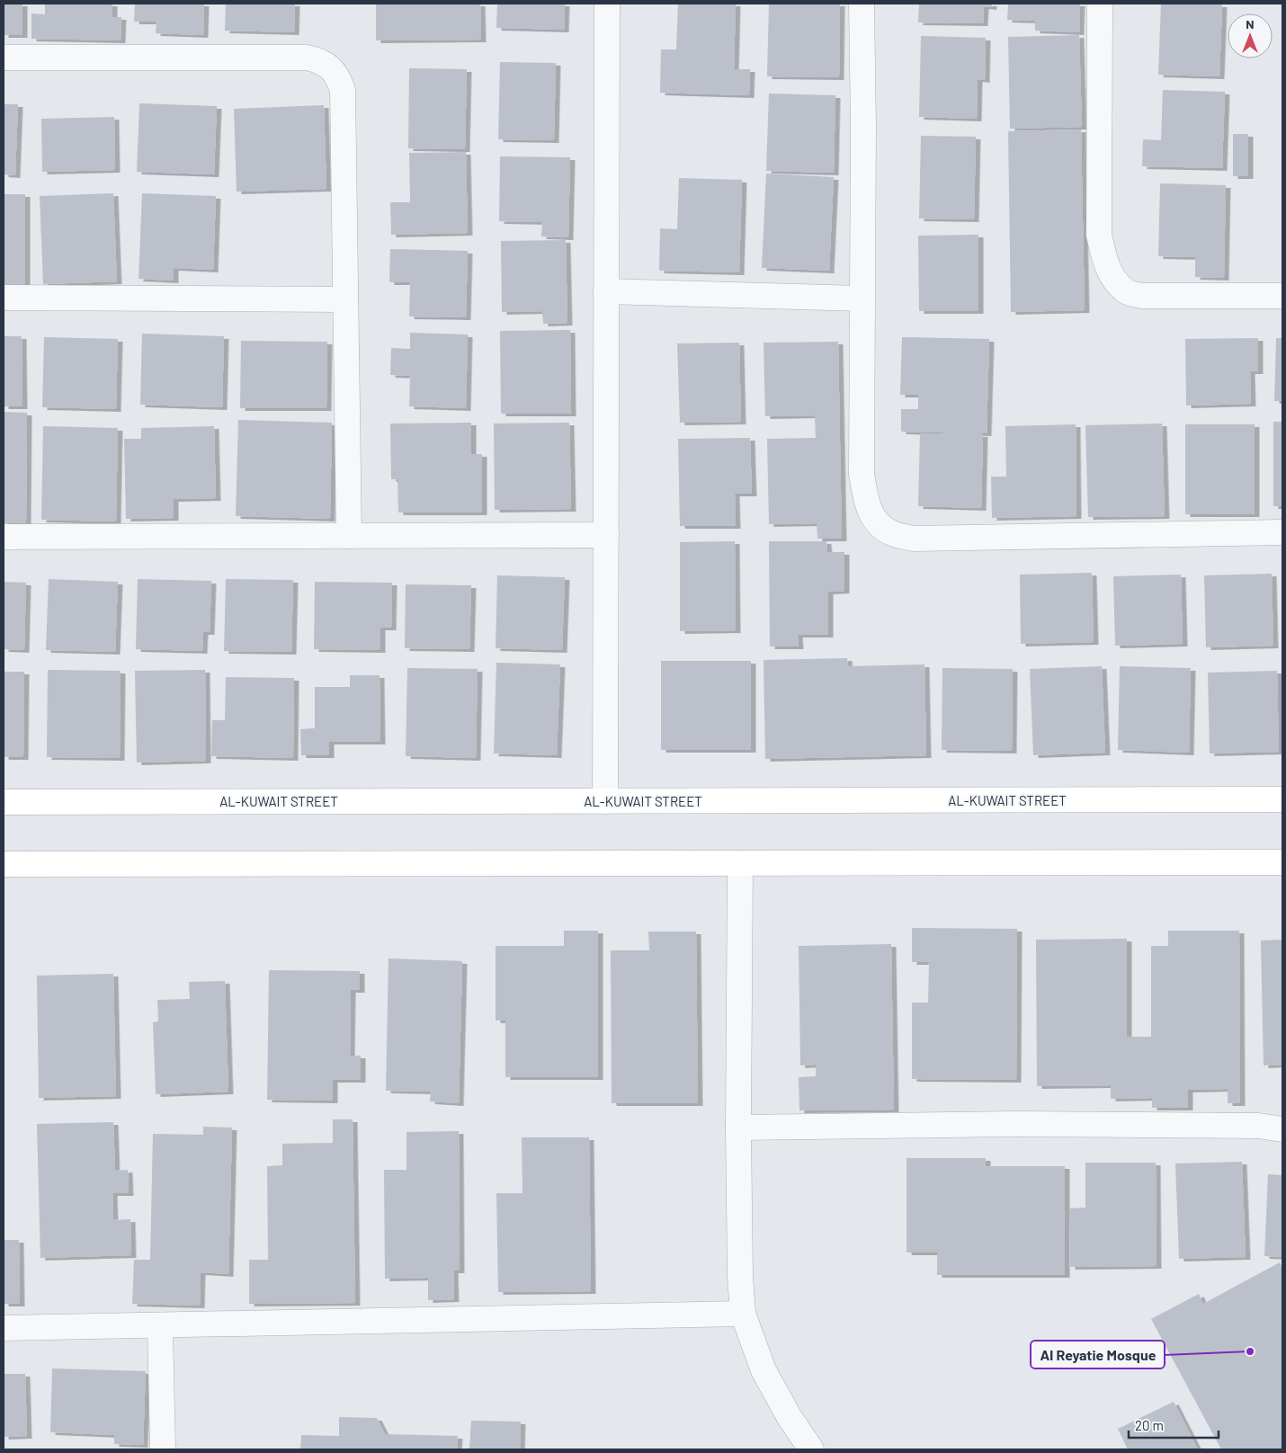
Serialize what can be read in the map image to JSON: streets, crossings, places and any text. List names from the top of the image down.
{
  "streets": {
    "main road": ["AL-KUWAIT STREET"]
  },
  "places": ["Al Reyatie Mosque"],
  "scale_bar": "20 m",
  "north": "top"
}
